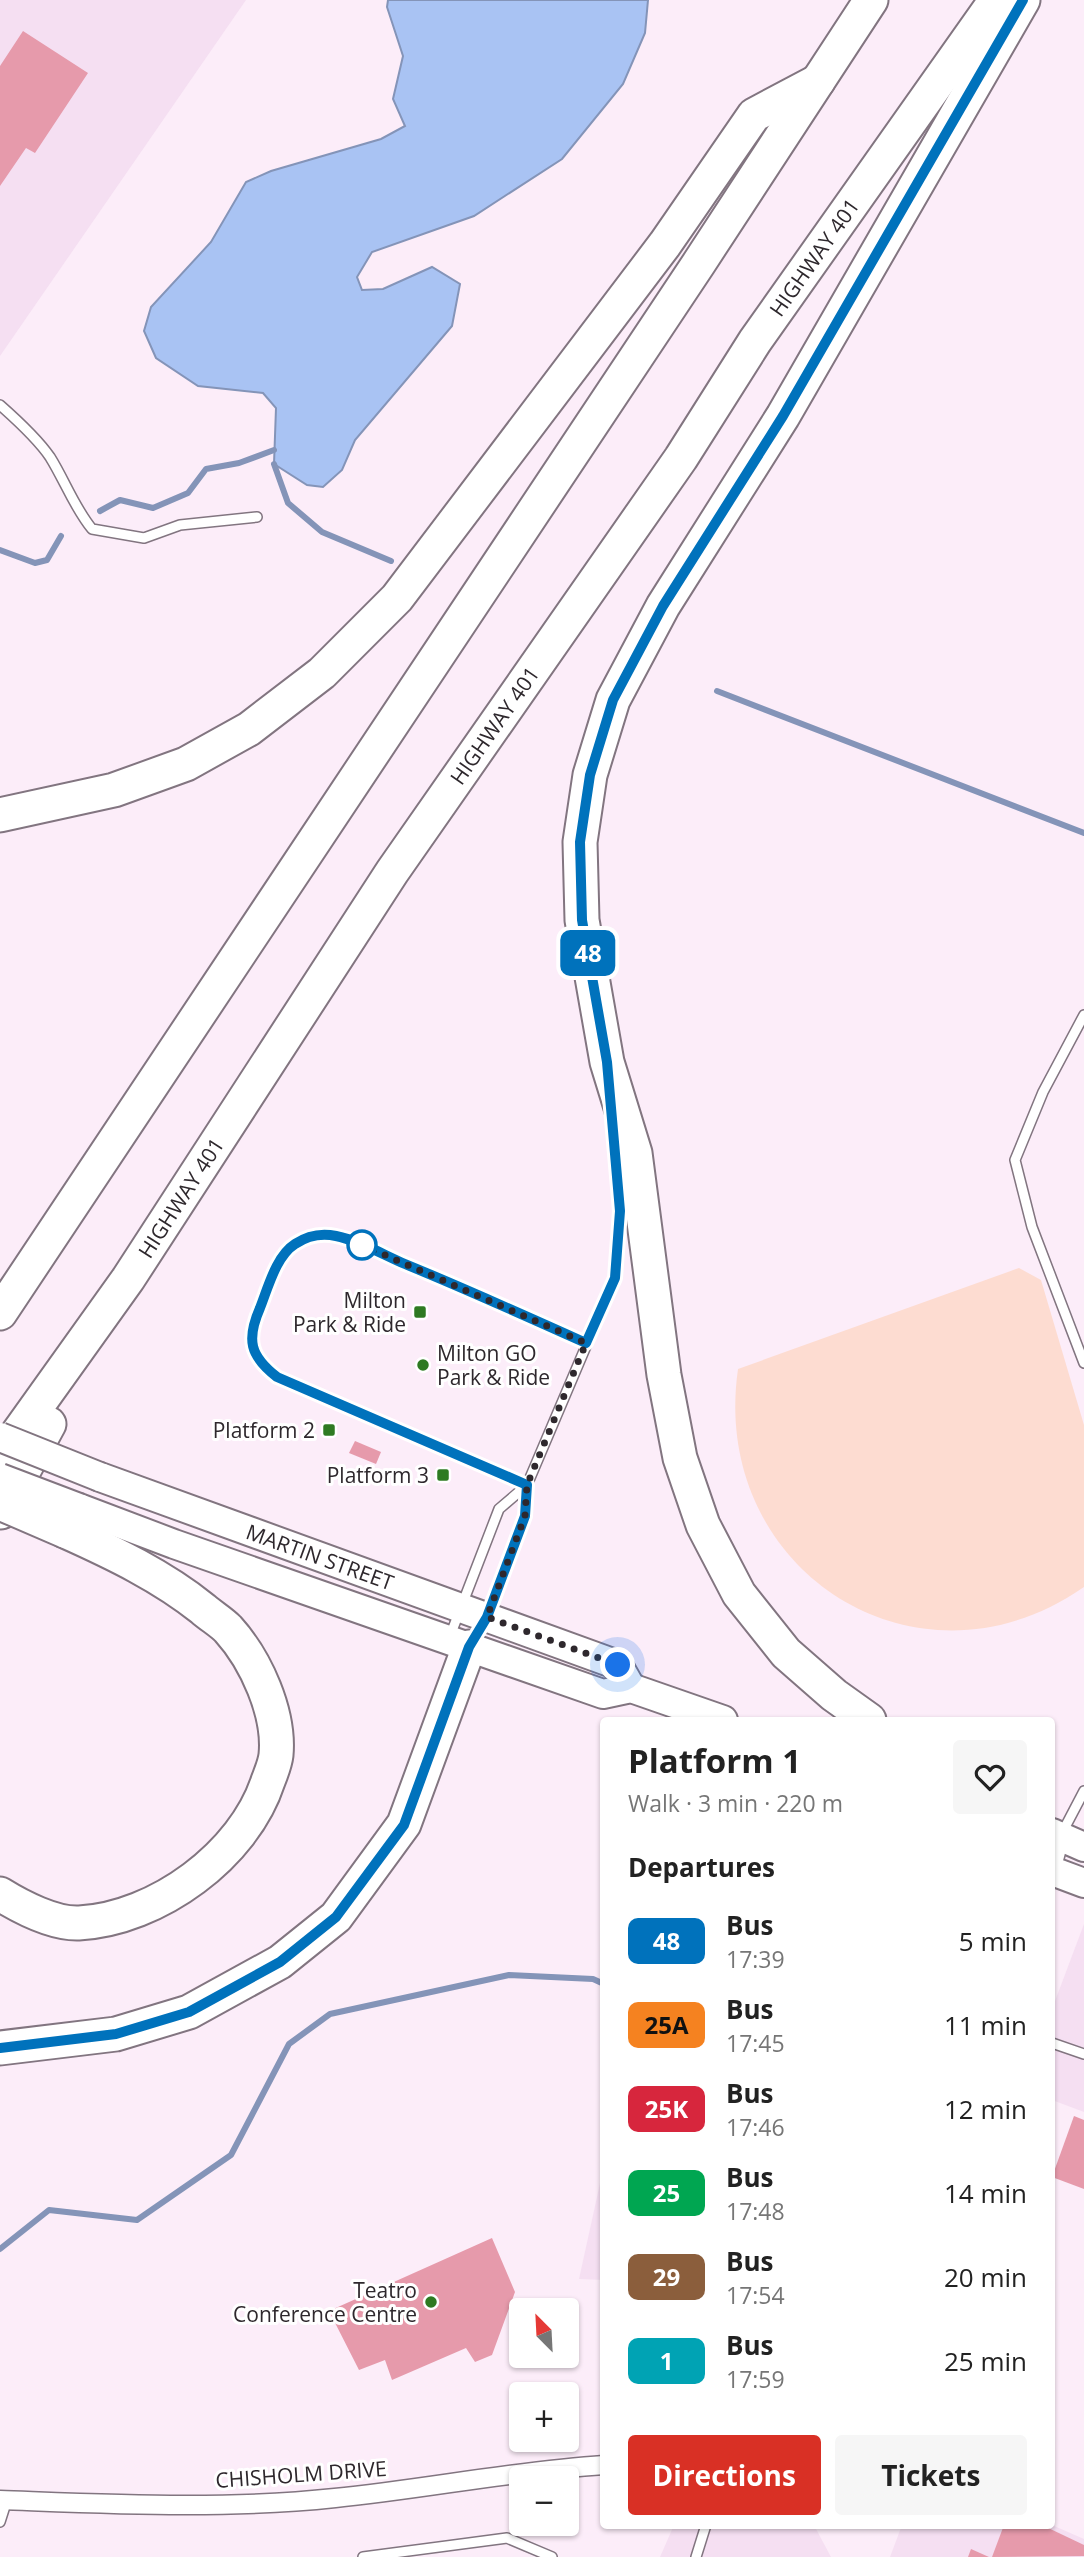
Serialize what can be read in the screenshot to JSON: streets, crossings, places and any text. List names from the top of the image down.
{
  "streets": {
    "highway": ["HIGHWAY 401"],
    "main road": ["MARTIN STREET"],
    "street": ["CHISHOLM DRIVE"]
  },
  "places": {
    "transit": ["Milton Park & Ride", "Platform 2", "Platform 3"],
    "other": ["Milton GO Park & Ride", "Teatro Conference Centre"]
  },
  "lines": ["bus line 48"],
  "north": "top left",
  "page": {
    "on_map": "48",
    "heading": [
      ["Platform 1", "Walk · 3 min · 220 m"],
      "Departures"
    ],
    "list": [
      {
        "mark": "48",
        "name": "Bus",
        "note": "17:39",
        "value": "5 min"
      },
      {
        "mark": "25A",
        "name": "Bus",
        "note": "17:45",
        "value": "11 min"
      },
      {
        "mark": "25K",
        "name": "Bus",
        "note": "17:46",
        "value": "12 min"
      },
      {
        "mark": "25",
        "name": "Bus",
        "note": "17:48",
        "value": "14 min"
      },
      {
        "mark": "29",
        "name": "Bus",
        "note": "17:54",
        "value": "20 min"
      },
      {
        "mark": "1",
        "name": "Bus",
        "note": "17:59",
        "value": "25 min"
      }
    ],
    "map_buttons": ["+", "−"],
    "buttons": ["Directions", "Tickets"]
  }
}
